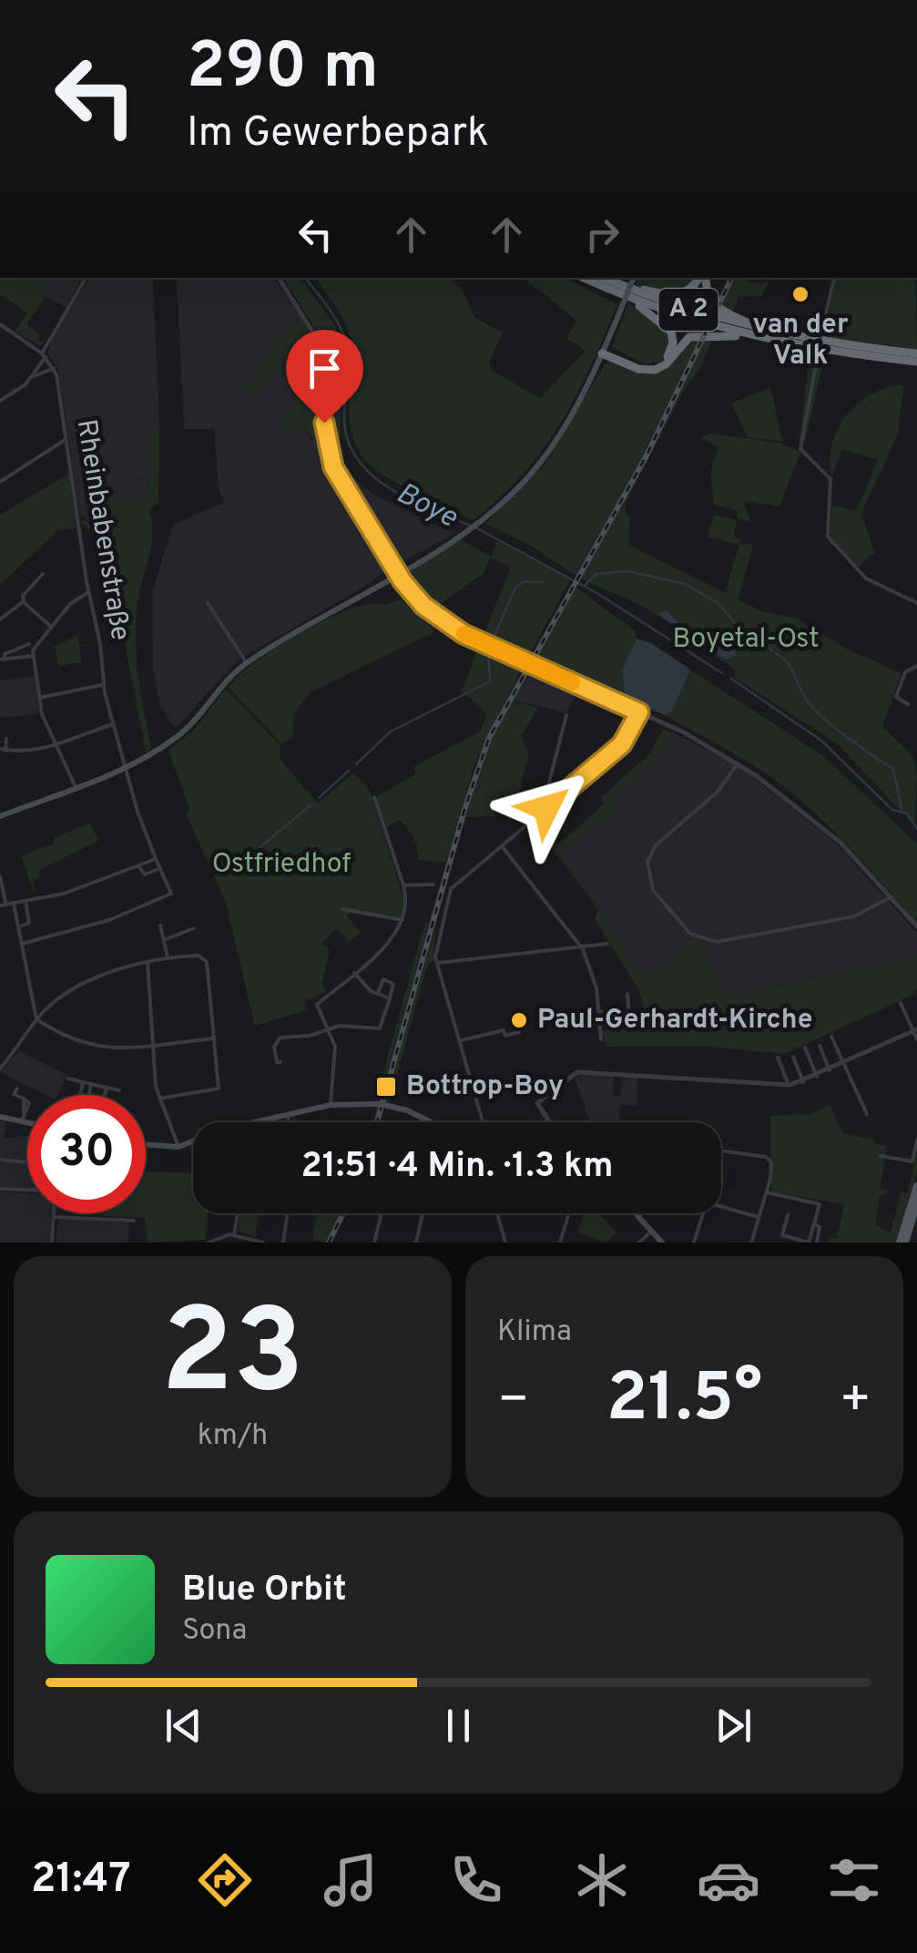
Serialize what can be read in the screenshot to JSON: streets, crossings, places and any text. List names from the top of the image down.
{
  "streets": {
    "highway": ["A 2"],
    "street": ["Rheinbabenstraße"]
  },
  "water": ["Boye"],
  "parks": ["Boyetal-Ost", "Ostfriedhof"],
  "places": {
    "other": ["van der Valk", "Paul-Gerhardt-Kirche"],
    "transit": ["Bottrop-Boy"]
  },
  "page": {
    "turn": ["290 m", "Im Gewerbepark"],
    "limit": "30",
    "trip": "21:51 · 4 Min. · 1.3 km",
    "tile": [
      ["23", "km/h"],
      "Klima"
    ],
    "heat": ["−", "21.5°", "+"],
    "song": ["Blue Orbit", "Sona"],
    "tabs": "21:47"
  }
}
